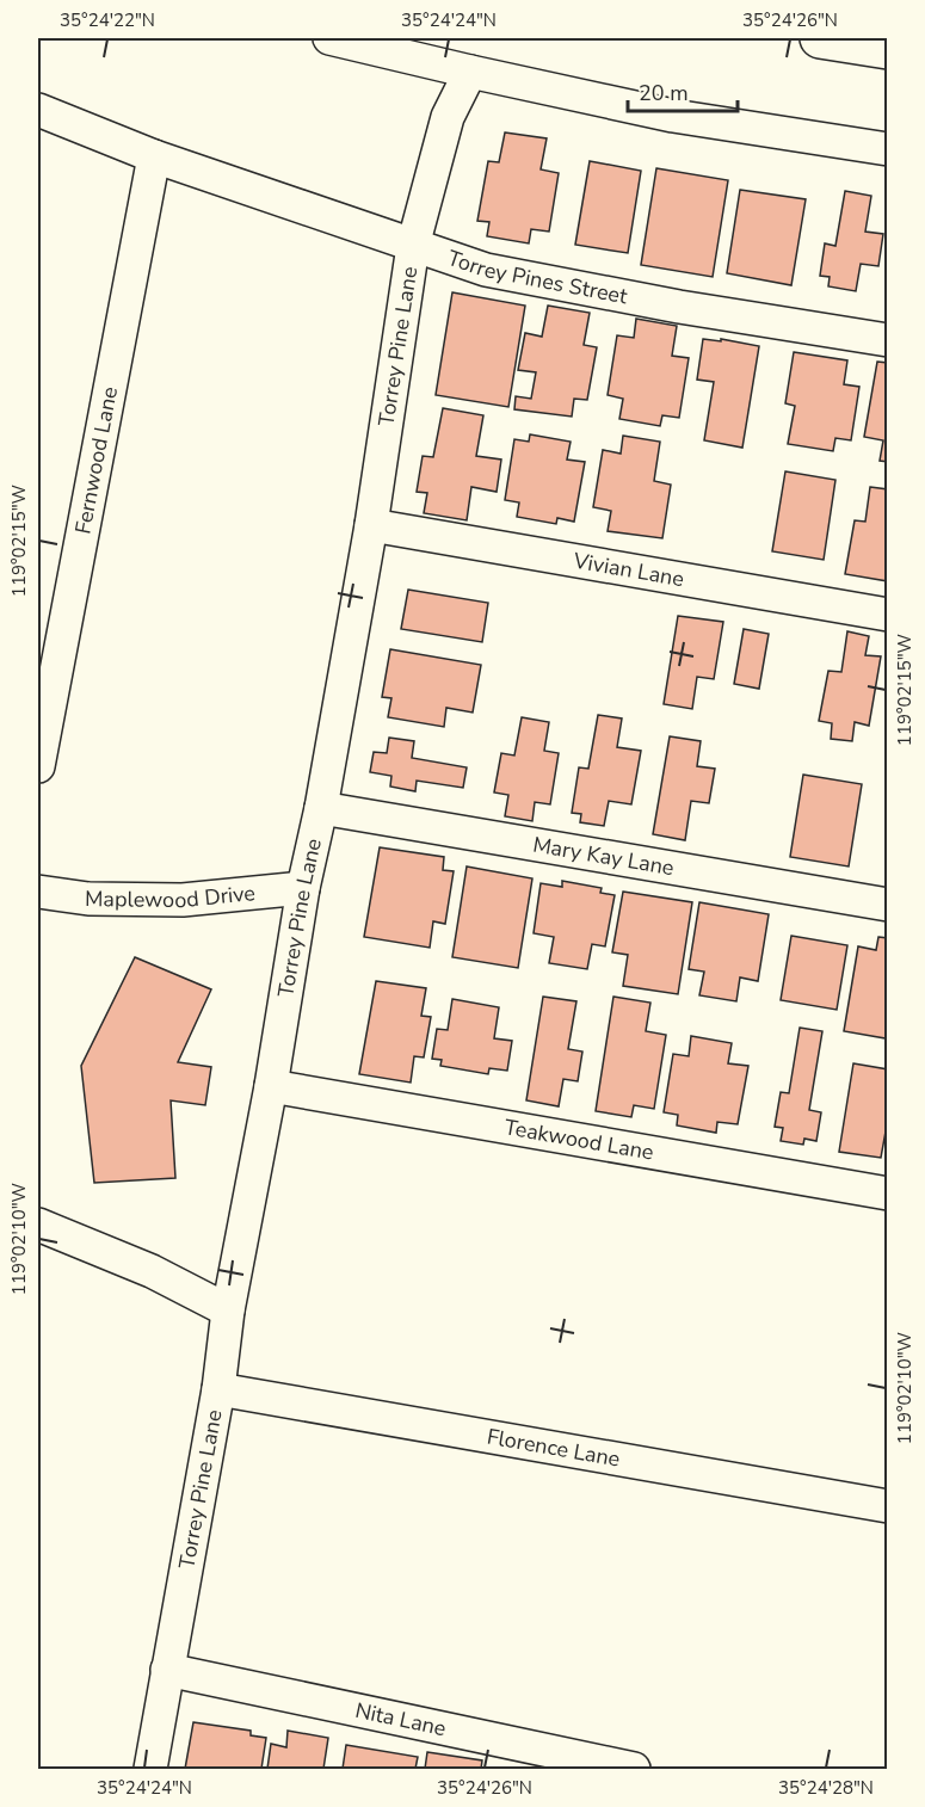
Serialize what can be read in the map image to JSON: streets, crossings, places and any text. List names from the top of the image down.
{
  "streets": {
    "street": [
      "Torrey Pines Street",
      "Torrey Pine Lane",
      "Fernwood Lane",
      "Vivian Lane",
      "Mary Kay Lane",
      "Maplewood Drive",
      "Teakwood Lane",
      "Florence Lane",
      "Nita Lane"
    ]
  },
  "crossings": [
    ["Torrey Pines Street", "Torrey Pine Lane"],
    ["Torrey Pines Street", "Fernwood Lane"],
    ["Torrey Pine Lane", "Vivian Lane"],
    ["Torrey Pine Lane", "Mary Kay Lane"],
    ["Torrey Pine Lane", "Maplewood Drive"],
    ["Torrey Pine Lane", "Teakwood Lane"],
    ["Torrey Pine Lane", "Florence Lane"],
    ["Torrey Pine Lane", "Nita Lane"]
  ],
  "scale_bar": "20 m",
  "coordinates": [
    "35°24'22\"N",
    "35°24'24\"N",
    "35°24'26\"N",
    "119°02'15\"W",
    "119°02'10\"W",
    "35°24'28\"N"
  ]
}
